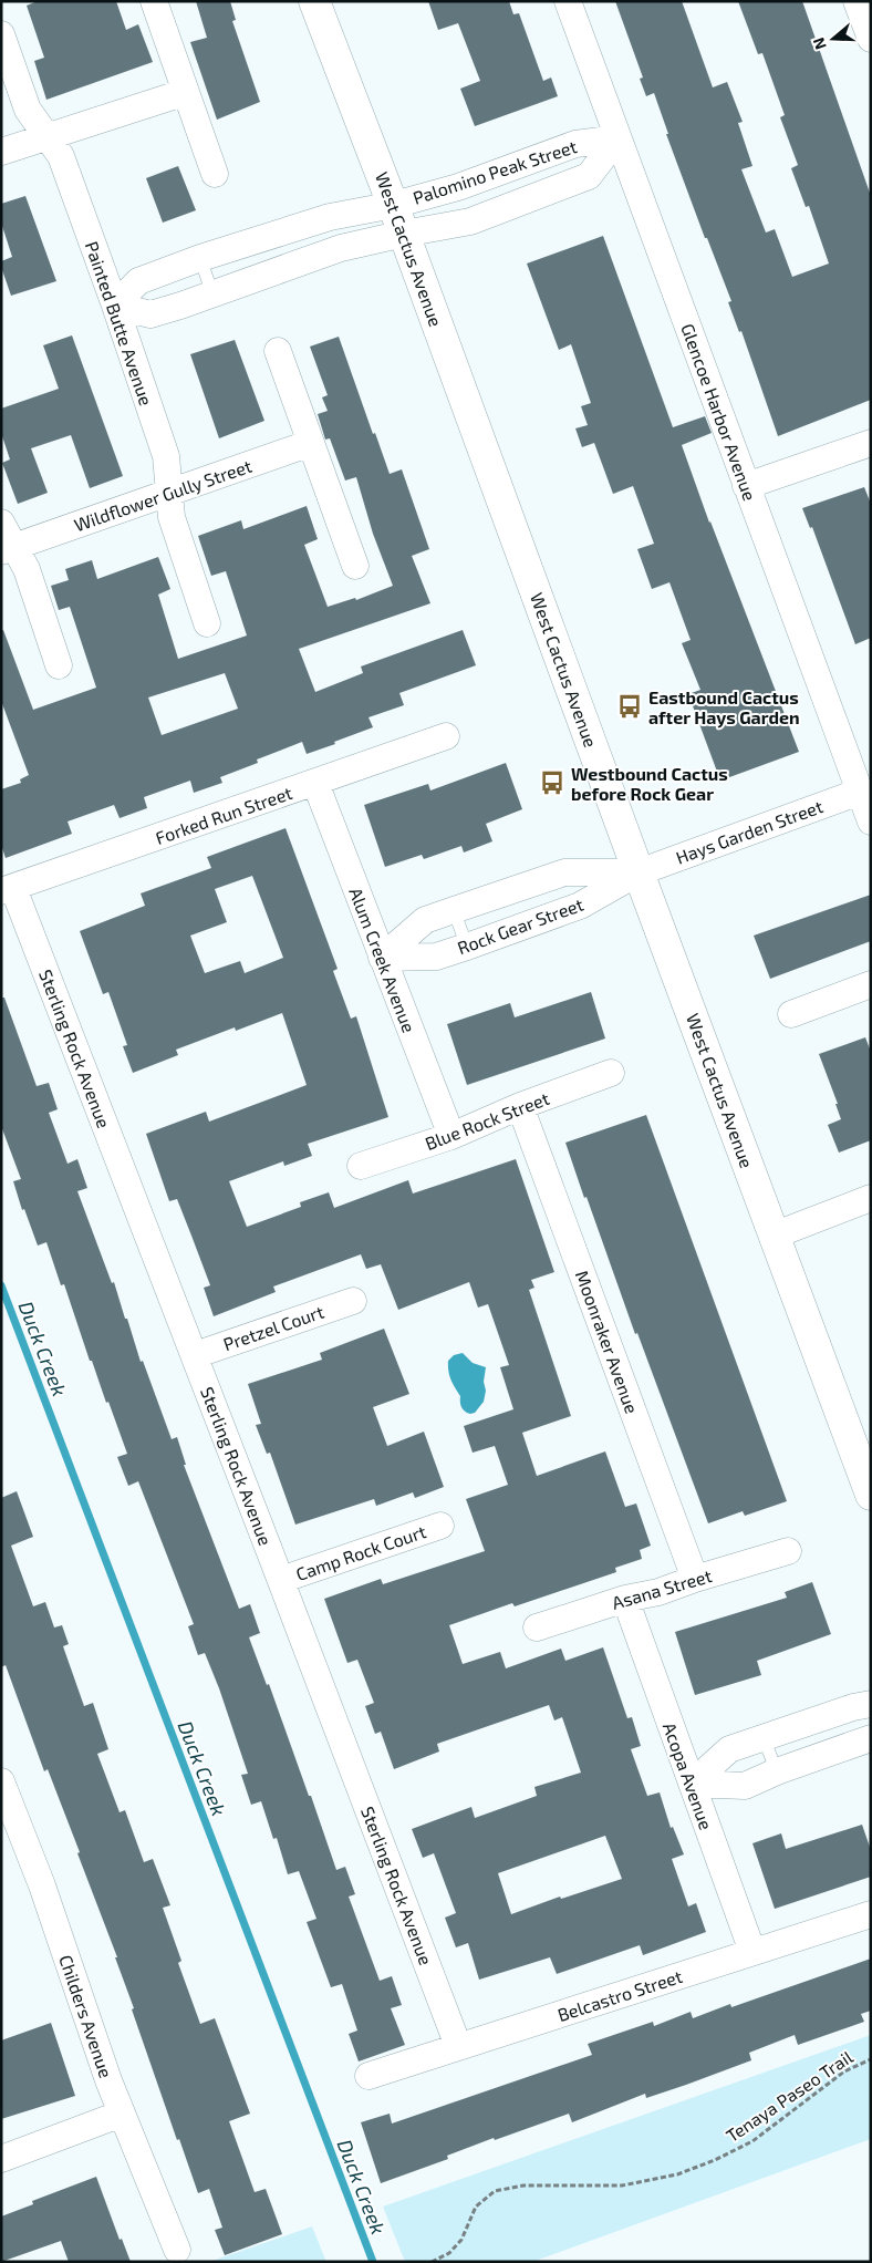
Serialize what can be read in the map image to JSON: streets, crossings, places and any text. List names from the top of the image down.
{
  "streets": {
    "main road": ["West Cactus Avenue"],
    "street": [
      "Palomino Peak Street",
      "Painted Butte Avenue",
      "Glencoe Harbor Avenue",
      "Wildflower Gully Street",
      "Forked Run Street",
      "Hays Garden Street",
      "Rock Gear Street",
      "Alum Creek Avenue",
      "Sterling Rock Avenue",
      "Blue Rock Street",
      "Pretzel Court",
      "Moonraker Avenue",
      "Camp Rock Court",
      "Asana Street",
      "Acopa Avenue",
      "Belcastro Street",
      "Childers Avenue"
    ],
    "path": ["Tenaya Paseo Trail"]
  },
  "crossings": [
    ["Palomino Peak Street", "West Cactus Avenue"],
    ["Palomino Peak Street", "Painted Butte Avenue"],
    ["Palomino Peak Street", "Glencoe Harbor Avenue"],
    ["West Cactus Avenue", "Hays Garden Street"],
    ["West Cactus Avenue", "Rock Gear Street"],
    ["Painted Butte Avenue", "Wildflower Gully Street"],
    ["Glencoe Harbor Avenue", "Hays Garden Street"],
    ["Forked Run Street", "Alum Creek Avenue"],
    ["Forked Run Street", "Sterling Rock Avenue"],
    ["Hays Garden Street", "Rock Gear Street"],
    ["Rock Gear Street", "Alum Creek Avenue"],
    ["Alum Creek Avenue", "Blue Rock Street"],
    ["Sterling Rock Avenue", "Pretzel Court"],
    ["Sterling Rock Avenue", "Camp Rock Court"],
    ["Sterling Rock Avenue", "Belcastro Street"],
    ["Blue Rock Street", "Moonraker Avenue"],
    ["Moonraker Avenue", "Asana Street"],
    ["Asana Street", "Acopa Avenue"],
    ["Acopa Avenue", "Belcastro Street"]
  ],
  "water": ["Duck Creek"],
  "places": {
    "bus stop": ["Eastbound Cactus after Hays Garden", "Westbound Cactus before Rock Gear"]
  },
  "north": "left"
}
